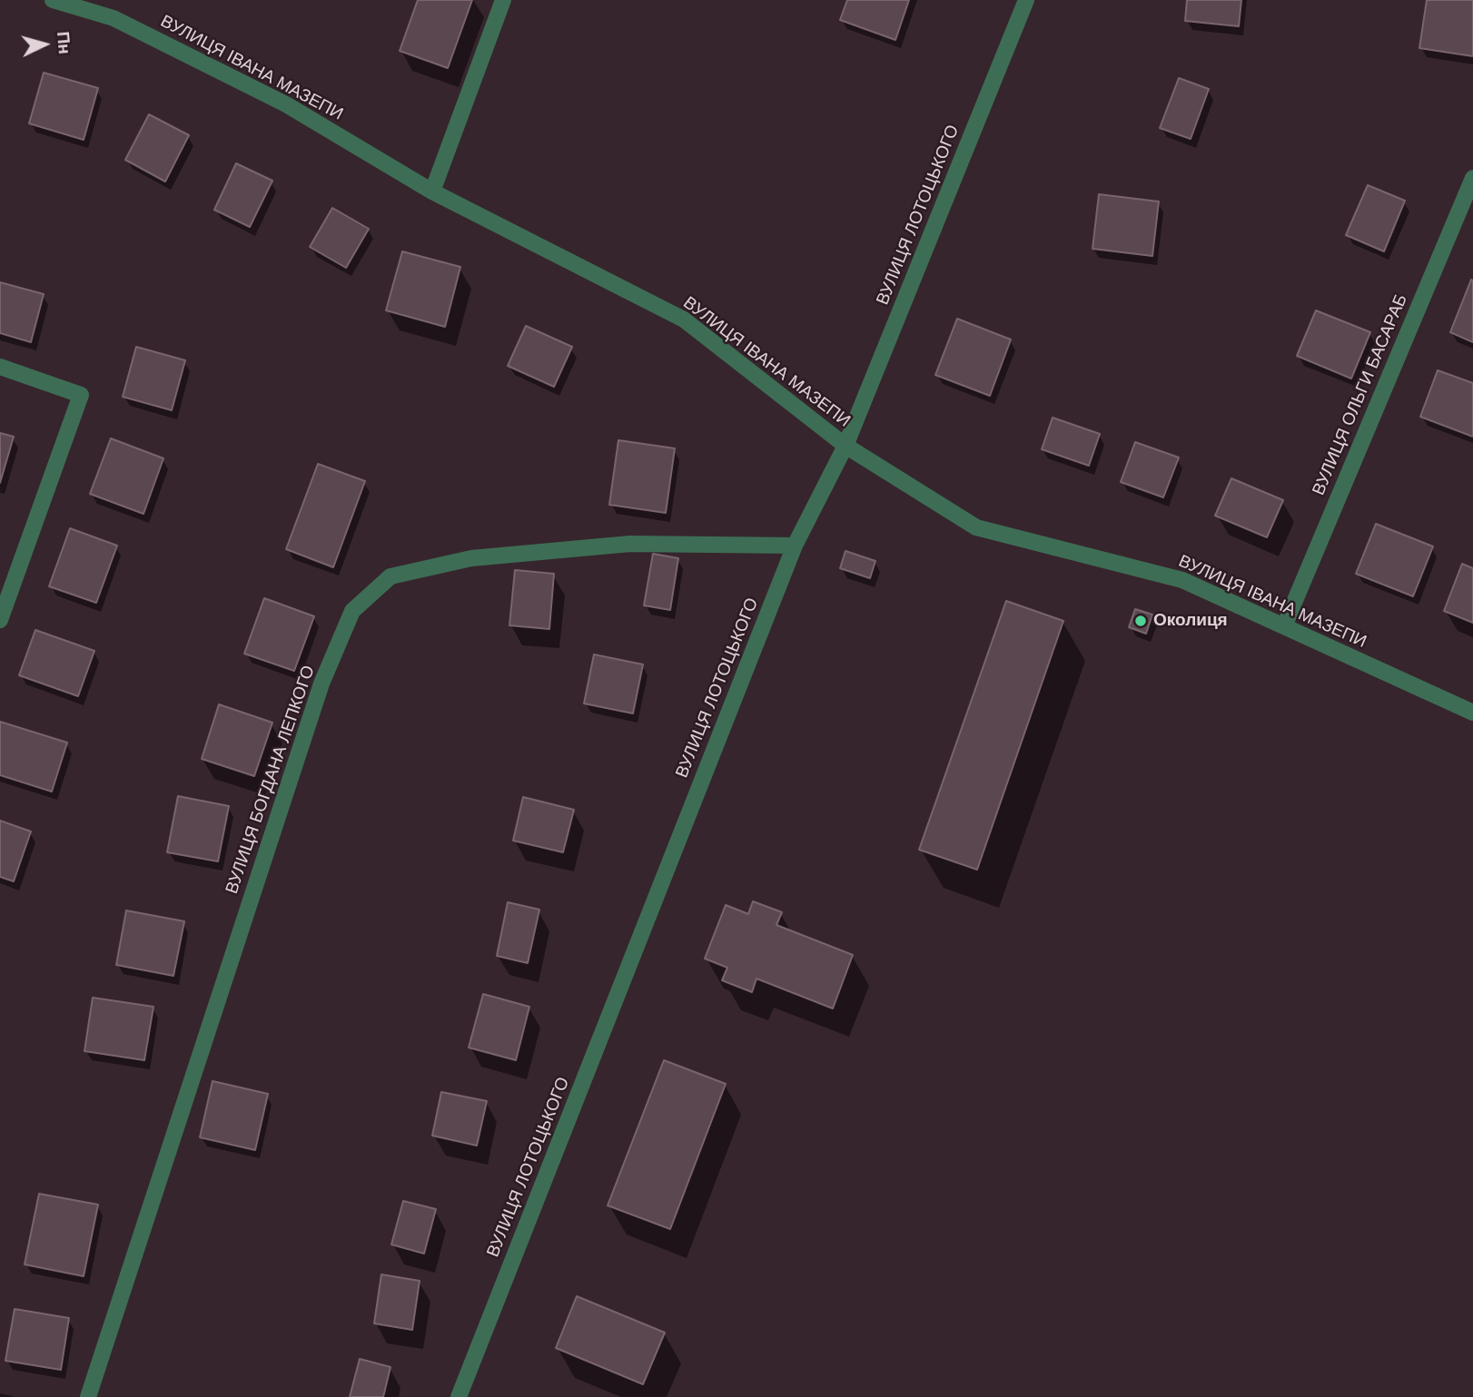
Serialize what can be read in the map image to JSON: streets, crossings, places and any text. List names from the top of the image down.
{
  "streets": {
    "street": [
      "ВУЛИЦЯ ІВАНА МАЗЕПИ",
      "ВУЛИЦЯ ЛОТОЦЬКОГО",
      "ВУЛИЦЯ ОЛЬГИ БАСАРАБ",
      "ВУЛИЦЯ БОГДАНА ЛЕПКОГО"
    ]
  },
  "crossings": [
    ["ВУЛИЦЯ ІВАНА МАЗЕПИ", "ВУЛИЦЯ ЛОТОЦЬКОГО"],
    ["ВУЛИЦЯ ІВАНА МАЗЕПИ", "ВУЛИЦЯ ОЛЬГИ БАСАРАБ"],
    ["ВУЛИЦЯ ЛОТОЦЬКОГО", "ВУЛИЦЯ БОГДАНА ЛЕПКОГО"]
  ],
  "places": ["Околиця"],
  "north": "right"
}
